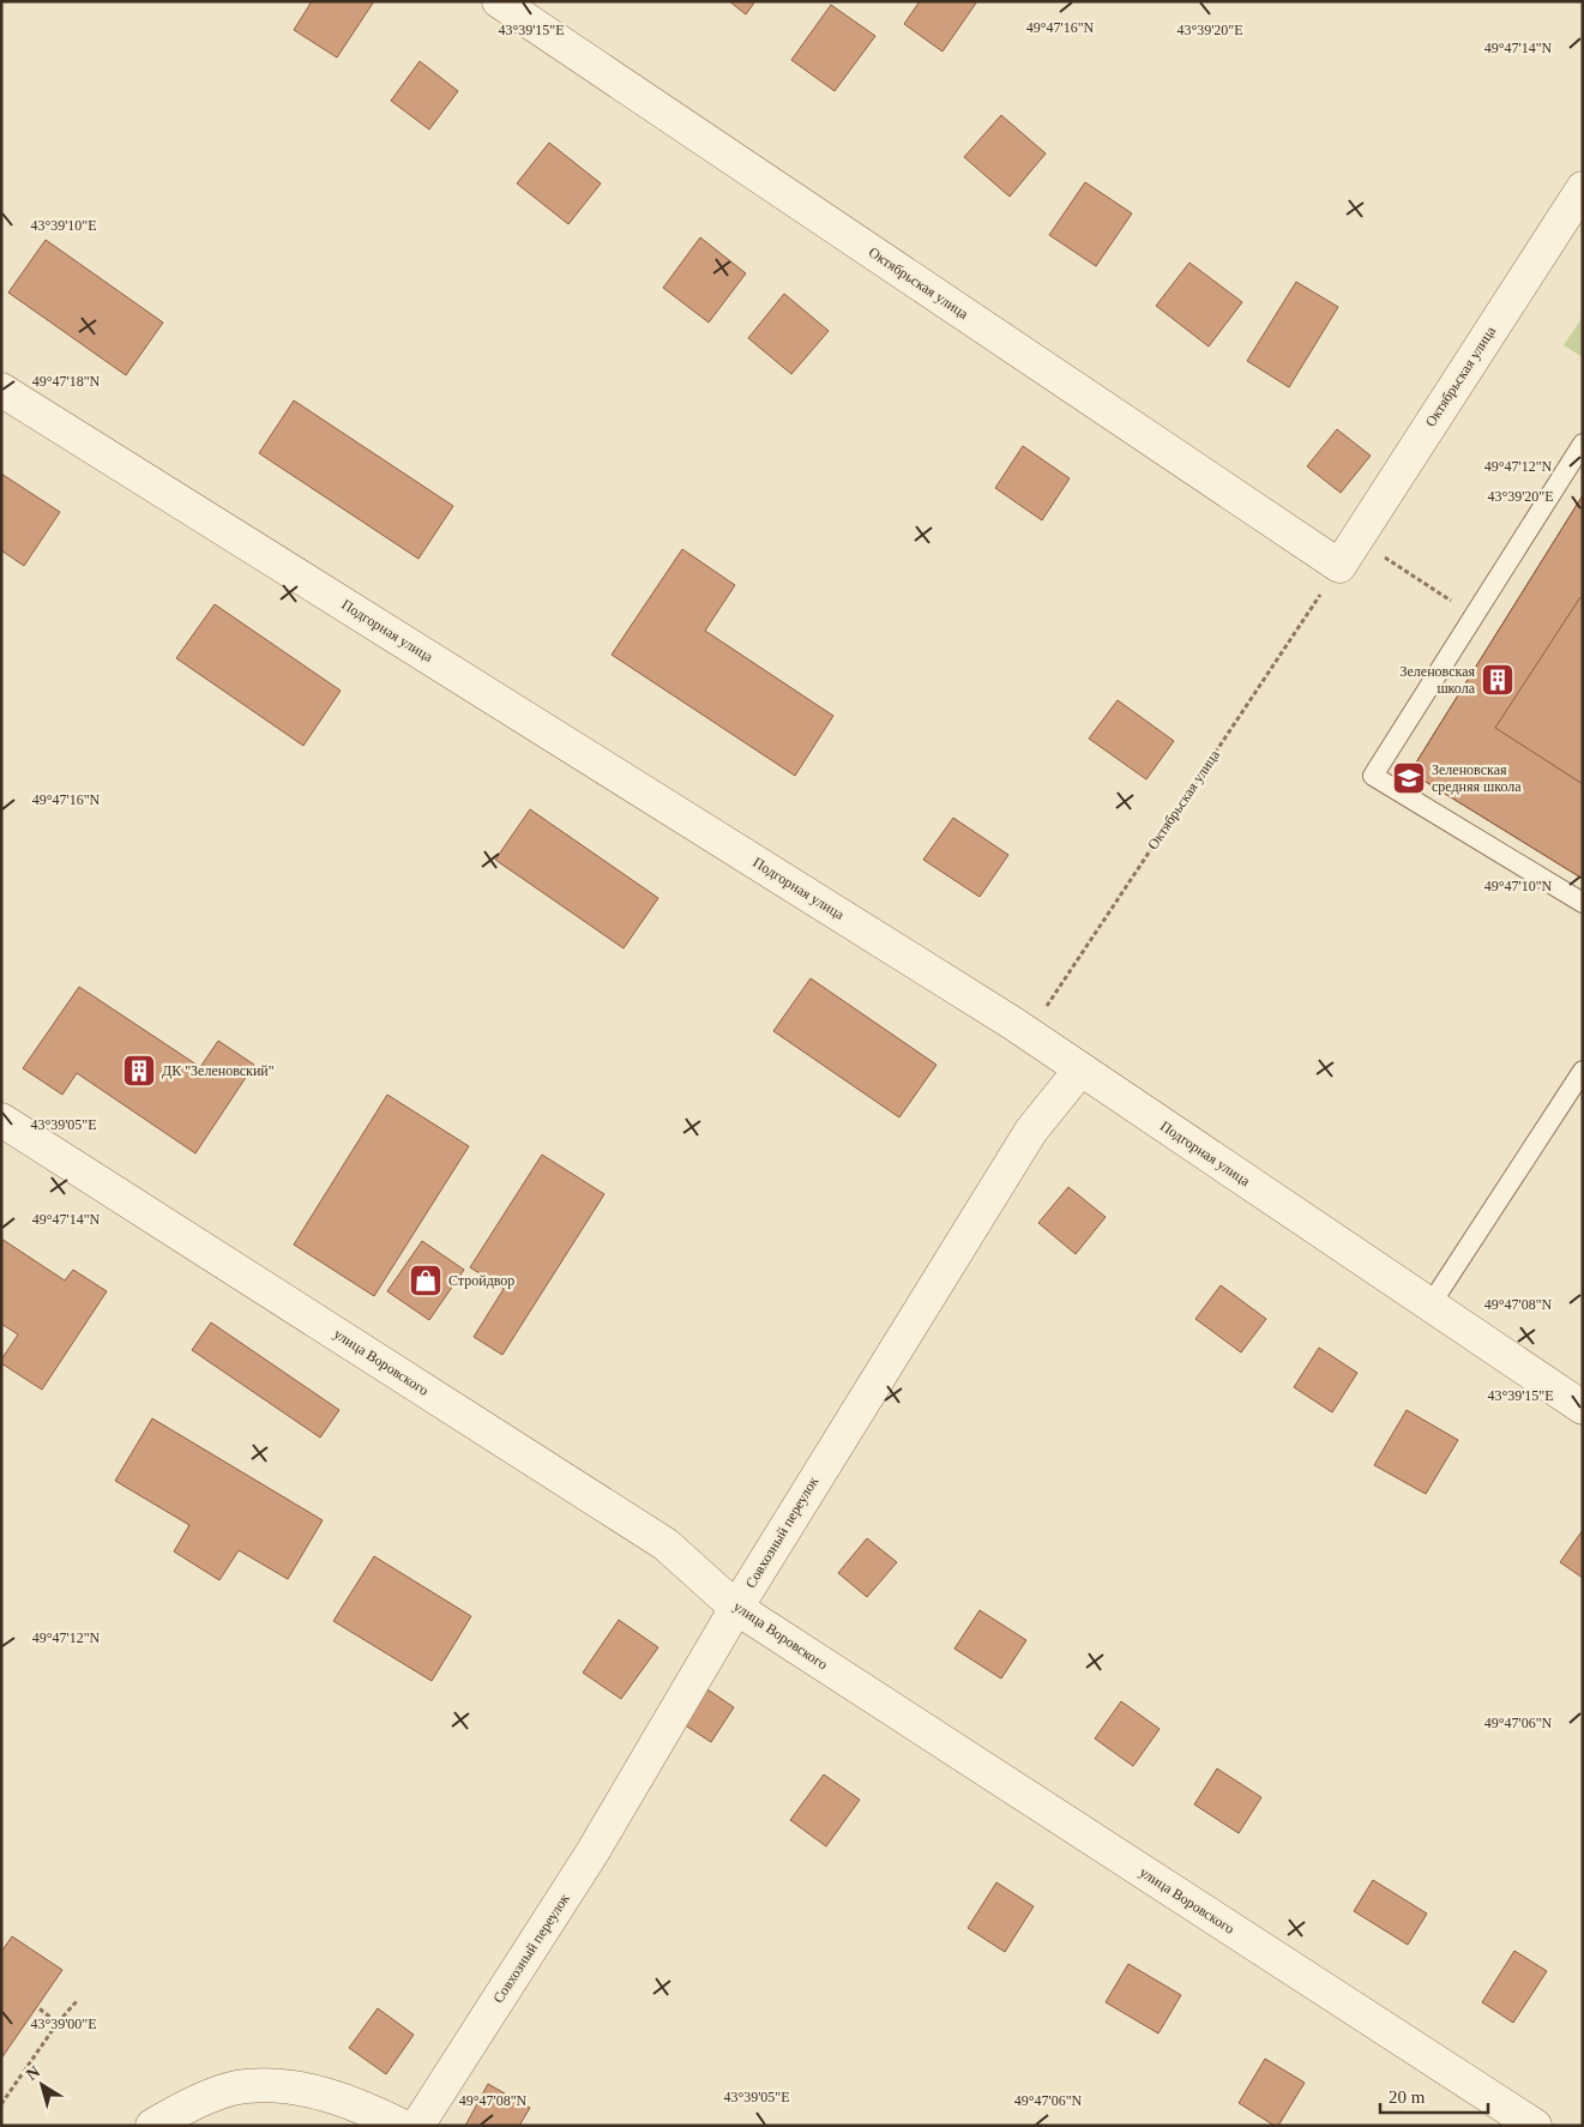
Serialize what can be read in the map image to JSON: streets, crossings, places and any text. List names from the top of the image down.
{
  "streets": {
    "street": [
      "Октябрьская улица",
      "Подгорная улица",
      "улица Воровского",
      "Совхозный переулок"
    ]
  },
  "crossings": [
    ["Октябрьская улица", "Подгорная улица"],
    ["Подгорная улица", "Совхозный переулок"],
    ["улица Воровского", "Совхозный переулок"]
  ],
  "places": {
    "building": ["Зеленовская школа", "ДК \"Зеленовский\""],
    "school or university": ["Зеленовская средняя школа"],
    "shop": ["Стройдвор"]
  },
  "scale_bar": "20 m",
  "north": "top left",
  "coordinates": [
    "49°47'16\"N",
    "43°39'15\"E",
    "43°39'20\"E",
    "49°47'14\"N",
    "43°39'10\"E",
    "49°47'18\"N",
    "49°47'12\"N",
    "49°47'10\"N",
    "43°39'05\"E",
    "49°47'08\"N",
    "49°47'06\"N",
    "43°39'00\"E"
  ]
}
